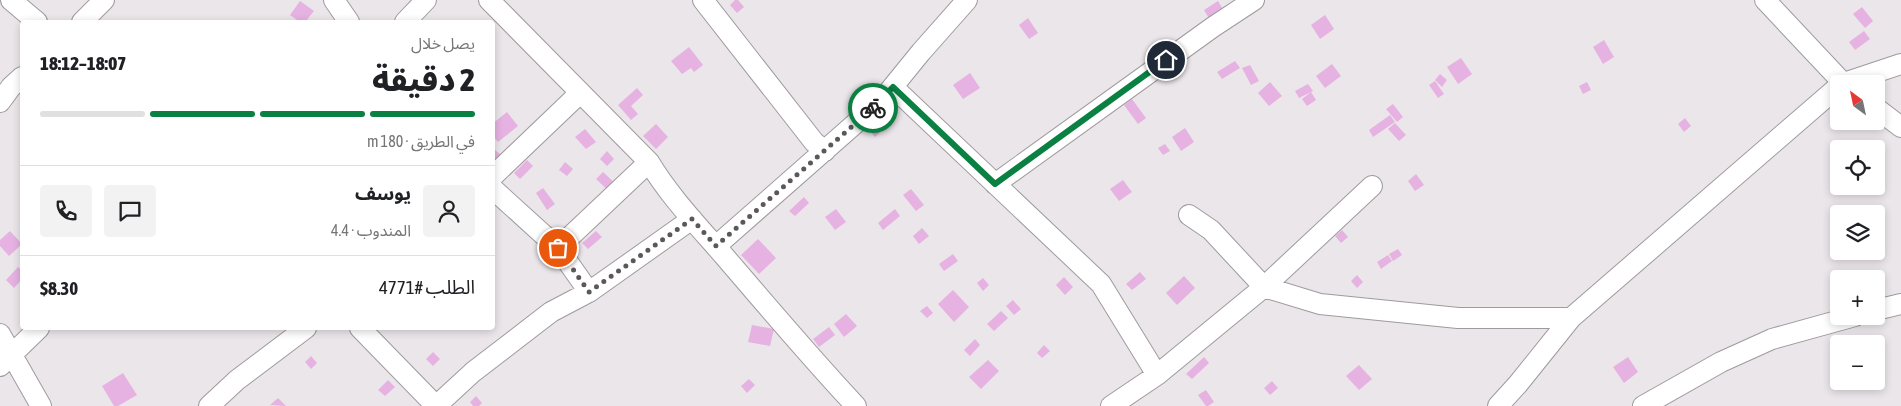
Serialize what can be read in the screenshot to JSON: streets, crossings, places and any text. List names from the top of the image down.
{
  "north": "top left",
  "page": {
    "heading": ["2 دقيقة", "يصل خلال", "18:07–18:12"],
    "panel": [
      "يوسف",
      "المندوب · 4.4",
      "الطلب #4771",
      "$8.30"
    ],
    "map_buttons": ["+", "−"],
    "bar": "في الطريق · 180 m"
  }
}
